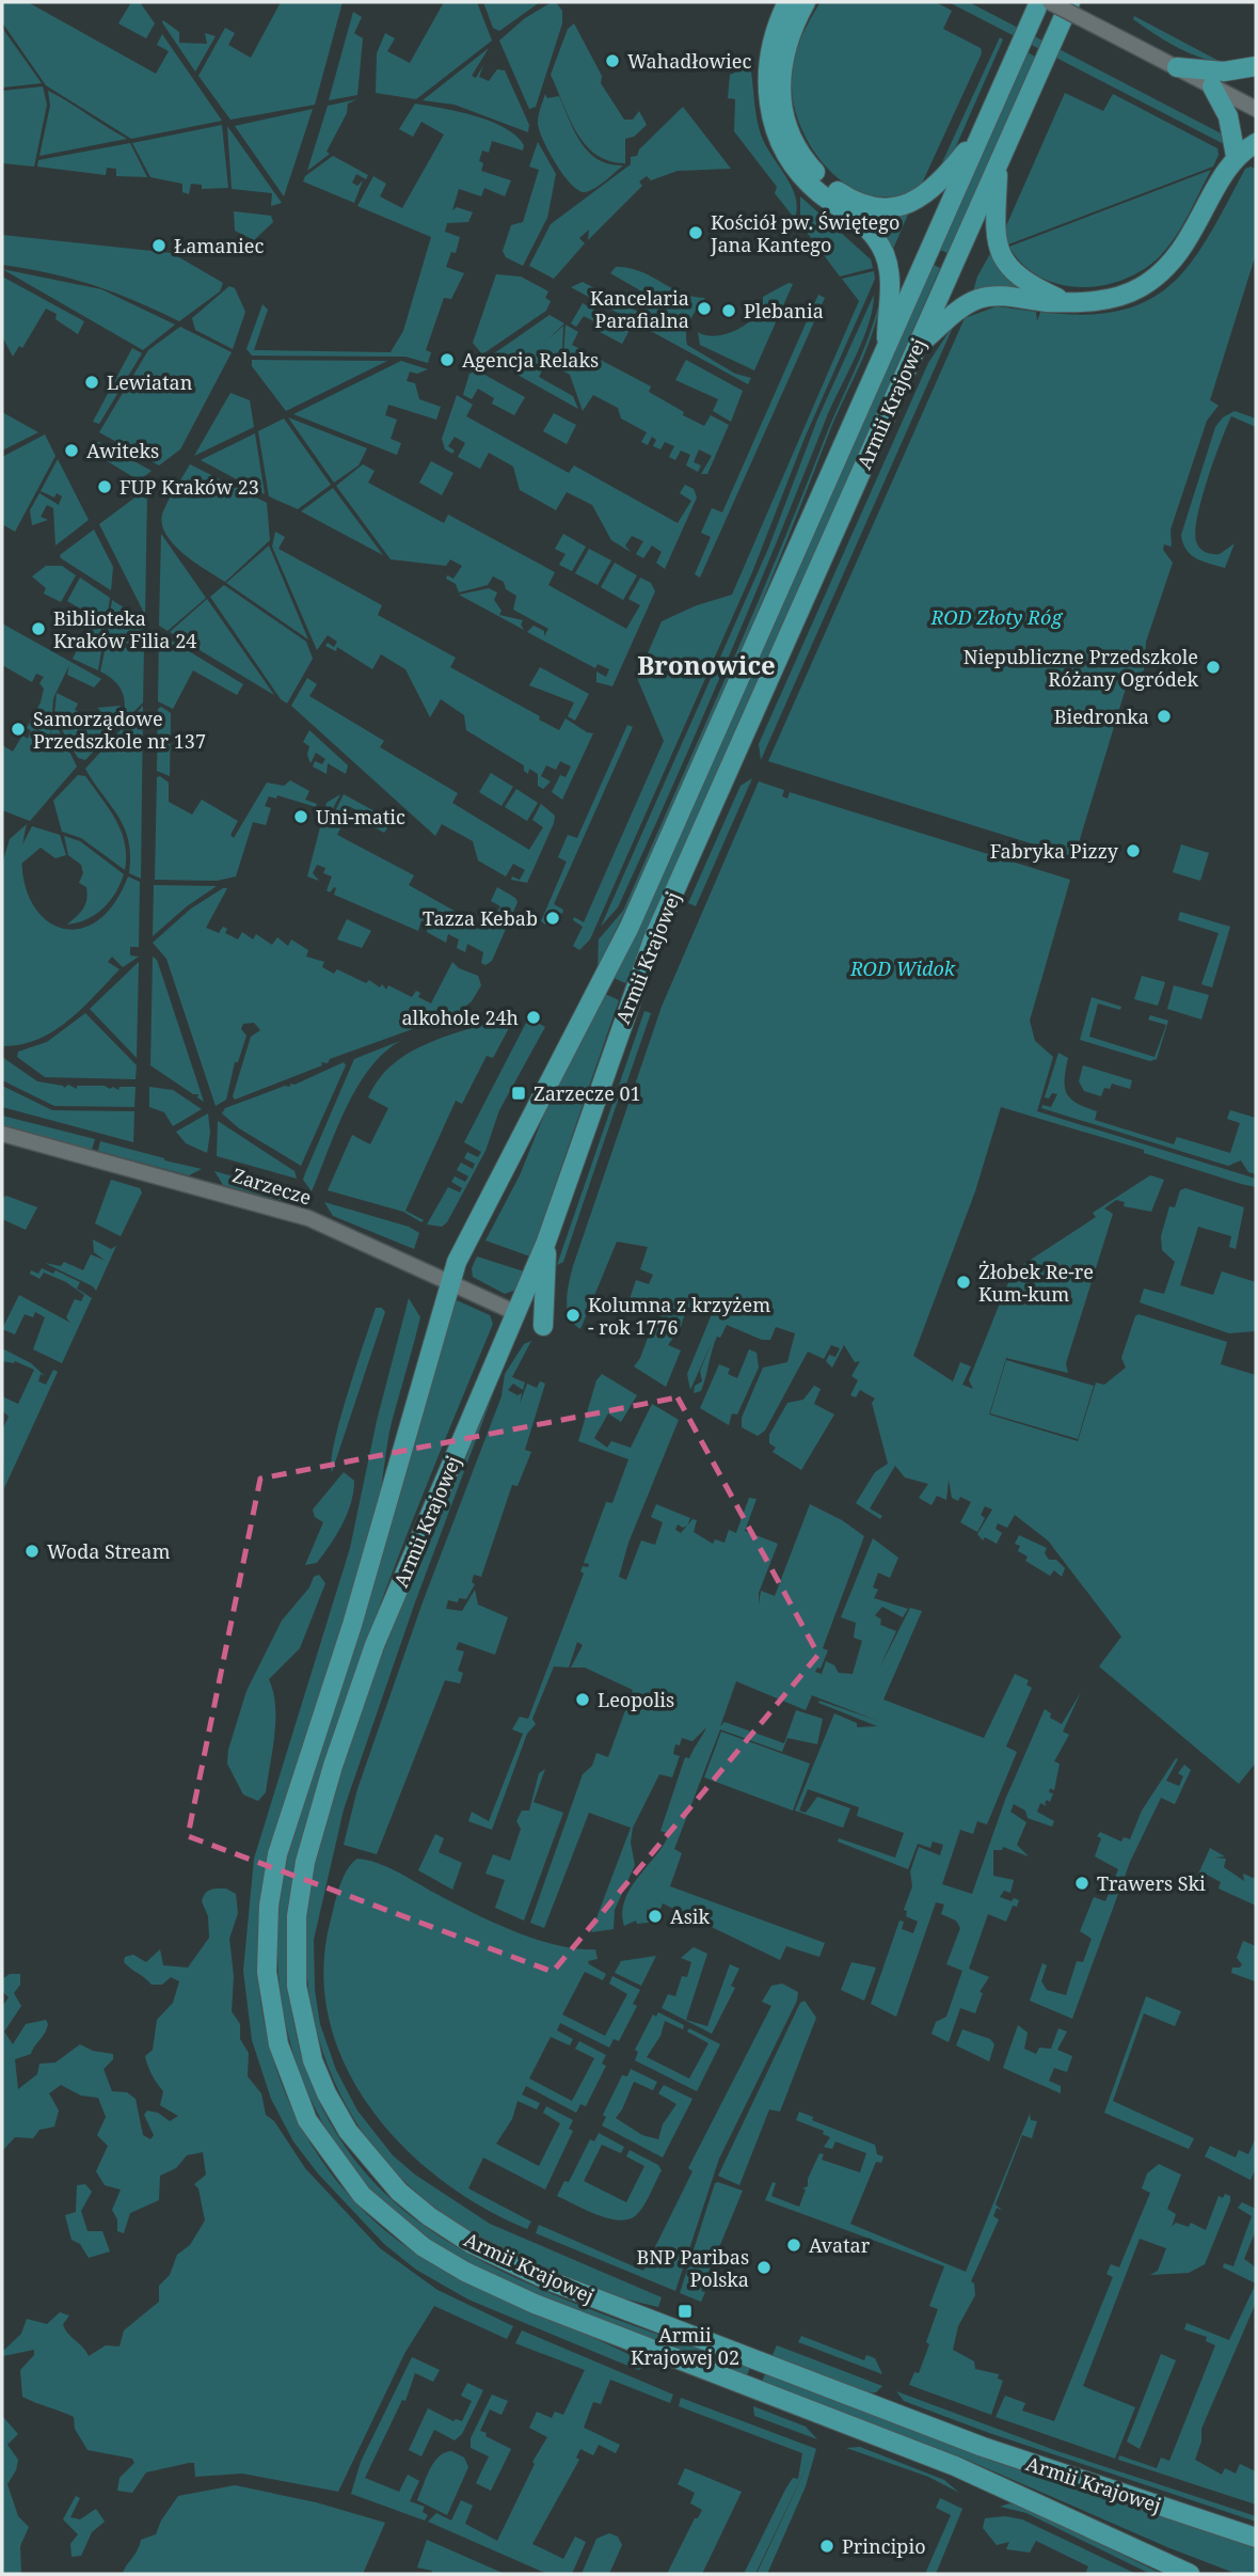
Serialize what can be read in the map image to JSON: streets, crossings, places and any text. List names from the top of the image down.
{
  "streets": {
    "main road": ["Armii Krajowej"],
    "street": ["Zarzecze"]
  },
  "crossings": [
    ["Armii Krajowej", "Zarzecze"]
  ],
  "districts": ["Bronowice"],
  "parks": ["ROD Złoty Róg", "ROD Widok"],
  "places": {
    "other": [
      "Wahadłowiec",
      "Kościół pw. Świętego Jana Kantego",
      "Łamaniec",
      "Kancelaria Parafialna",
      "Plebania",
      "Agencja Relaks",
      "Lewiatan",
      "Awiteks",
      "FUP Kraków 23",
      "Biblioteka Kraków Filia 24",
      "Niepubliczne Przedszkole Różany Ogródek",
      "Biedronka",
      "Samorządowe Przedszkole nr 137",
      "Uni-matic",
      "Fabryka Pizzy",
      "Tazza Kebab",
      "alkohole 24h",
      "Żłobek Re-re Kum-kum",
      "Kolumna z krzyżem - rok 1776",
      "Woda Stream",
      "Leopolis",
      "Trawers Ski",
      "Asik",
      "Avatar",
      "BNP Paribas Polska",
      "Principio"
    ],
    "transit": ["Zarzecze 01", "Armii Krajowej 02"]
  }
}
